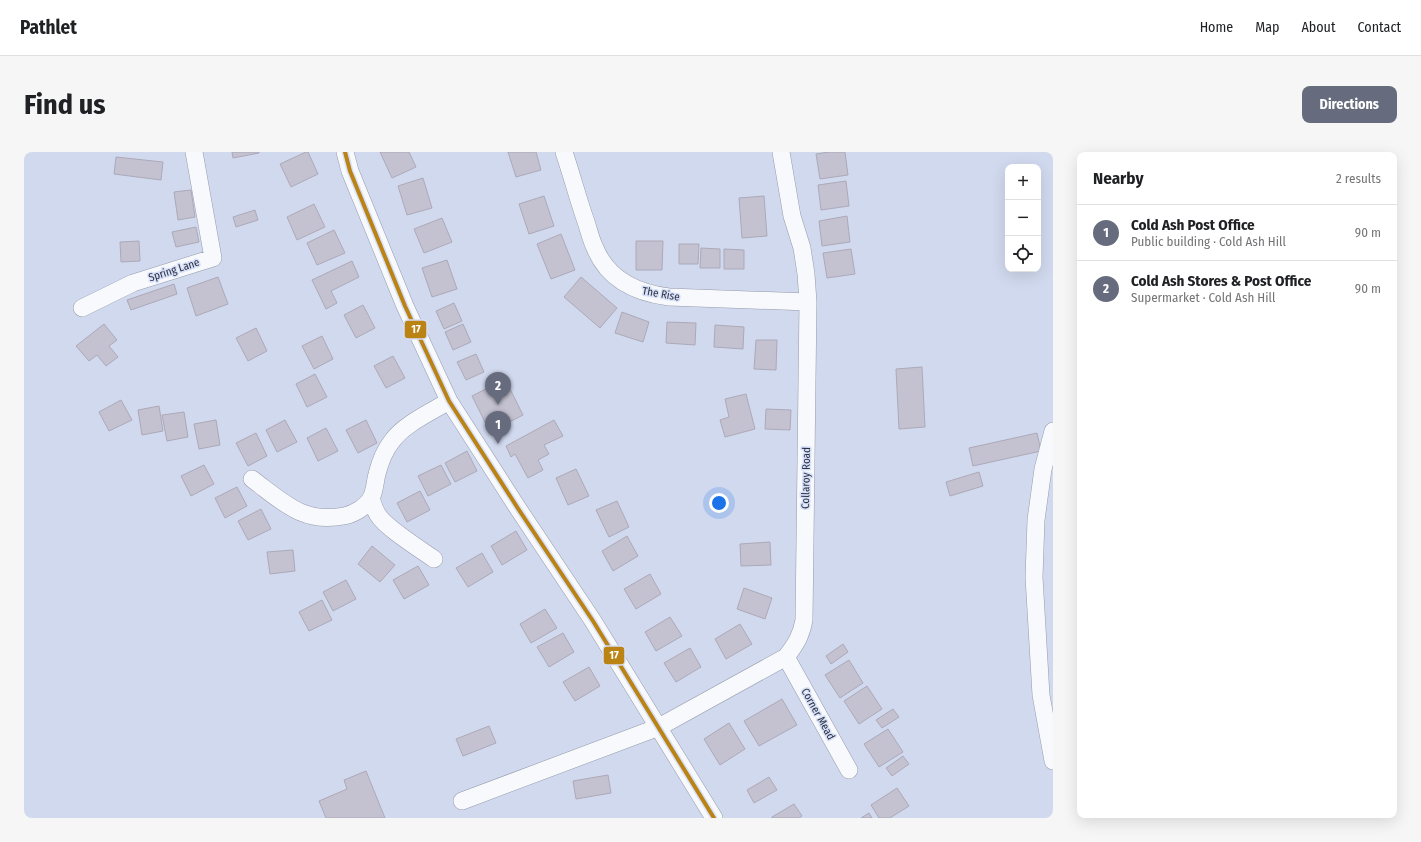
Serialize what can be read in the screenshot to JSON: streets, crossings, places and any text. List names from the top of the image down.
{
  "streets": {
    "street": [
      "Spring Lane",
      "The Rise",
      "Collaroy Road",
      "Corner Mead"
    ]
  },
  "crossings": [
    ["The Rise", "Collaroy Road"],
    ["Collaroy Road", "Corner Mead"]
  ],
  "lines": ["transit line 17"],
  "page": {
    "header": "Pathlet",
    "nav": [
      "Home",
      "Map",
      "About",
      "Contact"
    ],
    "buttons": "Directions",
    "title": "Find us",
    "heading": ["Nearby", "2 results"],
    "map_buttons": ["+", "−"],
    "list": [
      {
        "mark": "1",
        "name": "Cold Ash Post Office",
        "note": "Public building · Cold Ash Hill",
        "value": "90 m"
      },
      {
        "mark": "2",
        "name": "Cold Ash Stores & Post Office",
        "note": "Supermarket · Cold Ash Hill",
        "value": "90 m"
      }
    ],
    "pins": ["2", "1"]
  }
}
